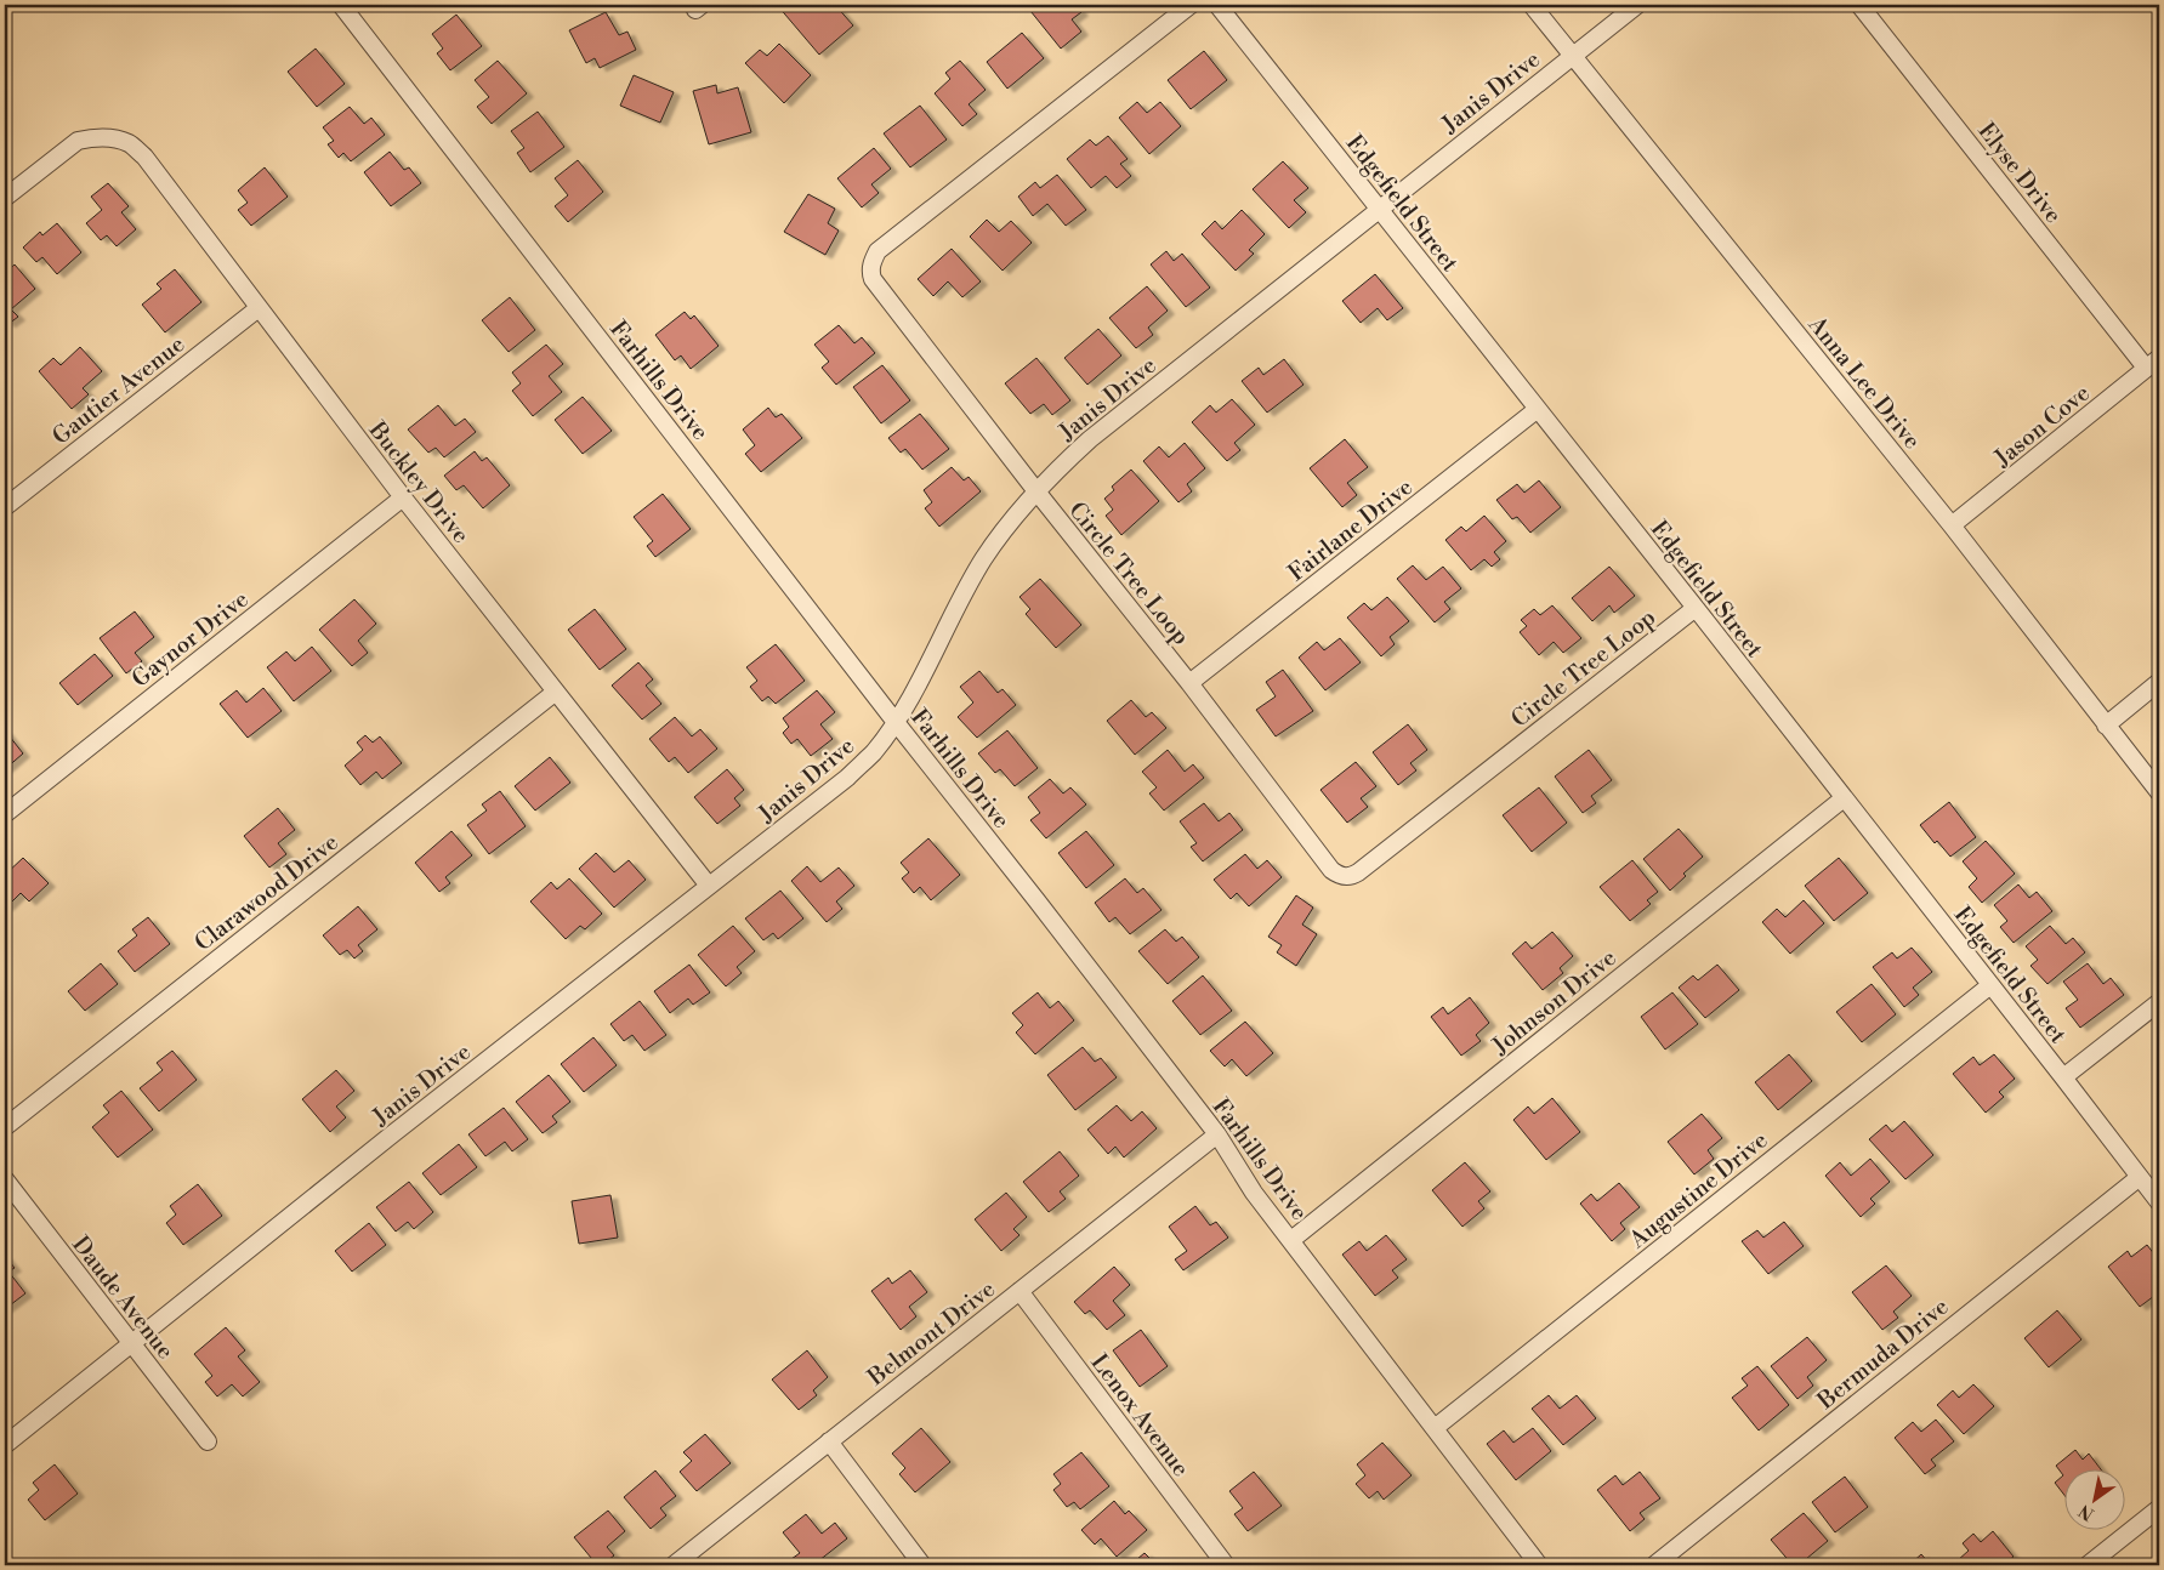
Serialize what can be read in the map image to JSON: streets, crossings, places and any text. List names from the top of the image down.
{
  "streets": {
    "street": [
      "Janis Drive",
      "Elyse Drive",
      "Edgefield Street",
      "Farhills Drive",
      "Anna Lee Drive",
      "Gautier Avenue",
      "Jason Cove",
      "Buckley Drive",
      "Fairlane Drive",
      "Circle Tree Loop",
      "Gaynor Drive",
      "Clarawood Drive",
      "Johnson Drive",
      "Augustine Drive",
      "Daude Avenue",
      "Belmont Drive",
      "Bermuda Drive",
      "Lenox Avenue"
    ]
  },
  "crossings": [
    ["Janis Drive", "Edgefield Street"],
    ["Janis Drive", "Farhills Drive"],
    ["Janis Drive", "Anna Lee Drive"],
    ["Janis Drive", "Buckley Drive"],
    ["Janis Drive", "Circle Tree Loop"],
    ["Janis Drive", "Daude Avenue"],
    ["Elyse Drive", "Jason Cove"],
    ["Edgefield Street", "Fairlane Drive"],
    ["Edgefield Street", "Circle Tree Loop"],
    ["Edgefield Street", "Johnson Drive"],
    ["Edgefield Street", "Augustine Drive"],
    ["Edgefield Street", "Bermuda Drive"],
    ["Farhills Drive", "Johnson Drive"],
    ["Farhills Drive", "Augustine Drive"],
    ["Farhills Drive", "Belmont Drive"],
    ["Anna Lee Drive", "Jason Cove"],
    ["Gautier Avenue", "Buckley Drive"],
    ["Buckley Drive", "Gaynor Drive"],
    ["Buckley Drive", "Clarawood Drive"],
    ["Fairlane Drive", "Circle Tree Loop"],
    ["Belmont Drive", "Lenox Avenue"]
  ],
  "north": "bottom left"
}
